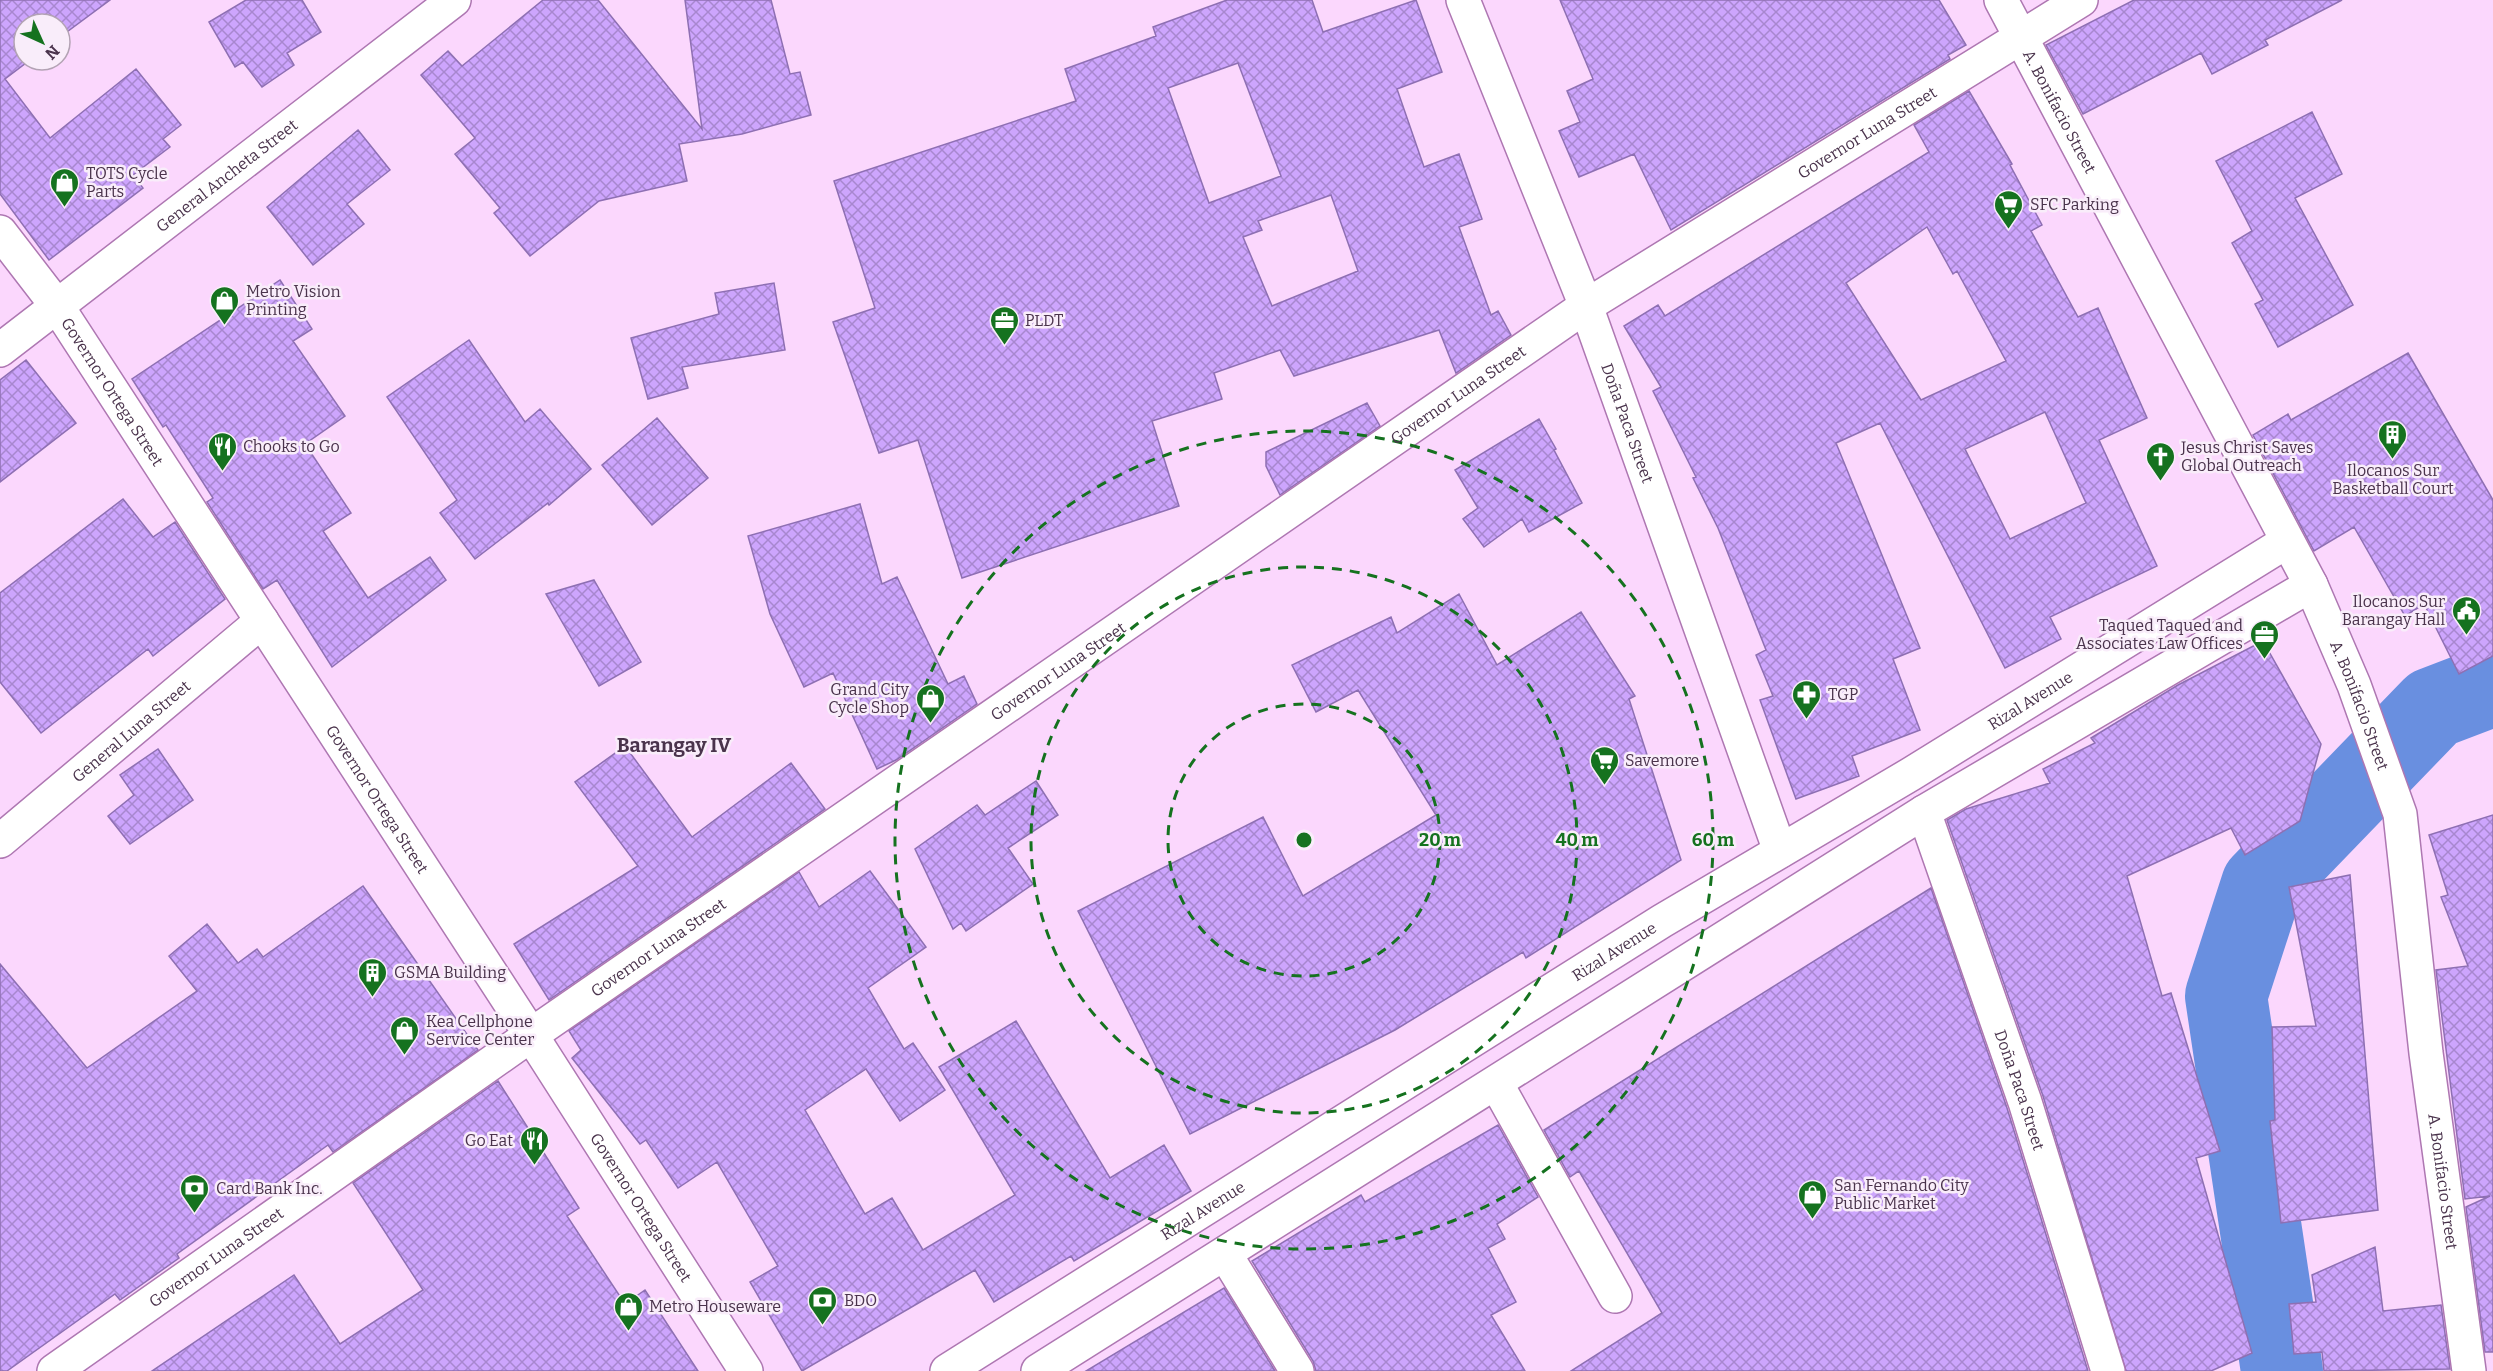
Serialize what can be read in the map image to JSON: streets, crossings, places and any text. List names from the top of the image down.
{
  "streets": {
    "street": [
      "A. Bonifacio Street",
      "Governor Luna Street",
      "General Ancheta Street",
      "Governor Ortega Street",
      "Doña Paca Street",
      "Rizal Avenue",
      "General Luna Street"
    ]
  },
  "crossings": [
    ["A. Bonifacio Street", "Governor Luna Street"],
    ["A. Bonifacio Street", "Rizal Avenue"],
    ["Governor Luna Street", "Governor Ortega Street"],
    ["Governor Luna Street", "Doña Paca Street"],
    ["General Ancheta Street", "Governor Ortega Street"],
    ["Governor Ortega Street", "General Luna Street"],
    ["Doña Paca Street", "Rizal Avenue"]
  ],
  "districts": ["Barangay IV"],
  "places": {
    "shop": [
      "TOTS Cycle Parts",
      "Metro Vision Printing",
      "Grand City Cycle Shop",
      "Kea Cellphone Service Center",
      "San Fernando City Public Market",
      "Metro Houseware"
    ],
    "supermarket": ["SFC Parking", "Savemore"],
    "office": ["PLDT", "Taqued Taqued and Associates Law Offices"],
    "building": ["Ilocanos Sur Basketball Court", "GSMA Building"],
    "restaurant": ["Chooks to Go", "Go Eat"],
    "church": ["Jesus Christ Saves Global Outreach"],
    "public building": ["Ilocanos Sur Barangay Hall"],
    "pharmacy": ["TGP"],
    "bank": ["Card Bank Inc.", "BDO"]
  },
  "north": "bottom right",
  "rings": ["20 m", "40 m", "60 m"]
}
